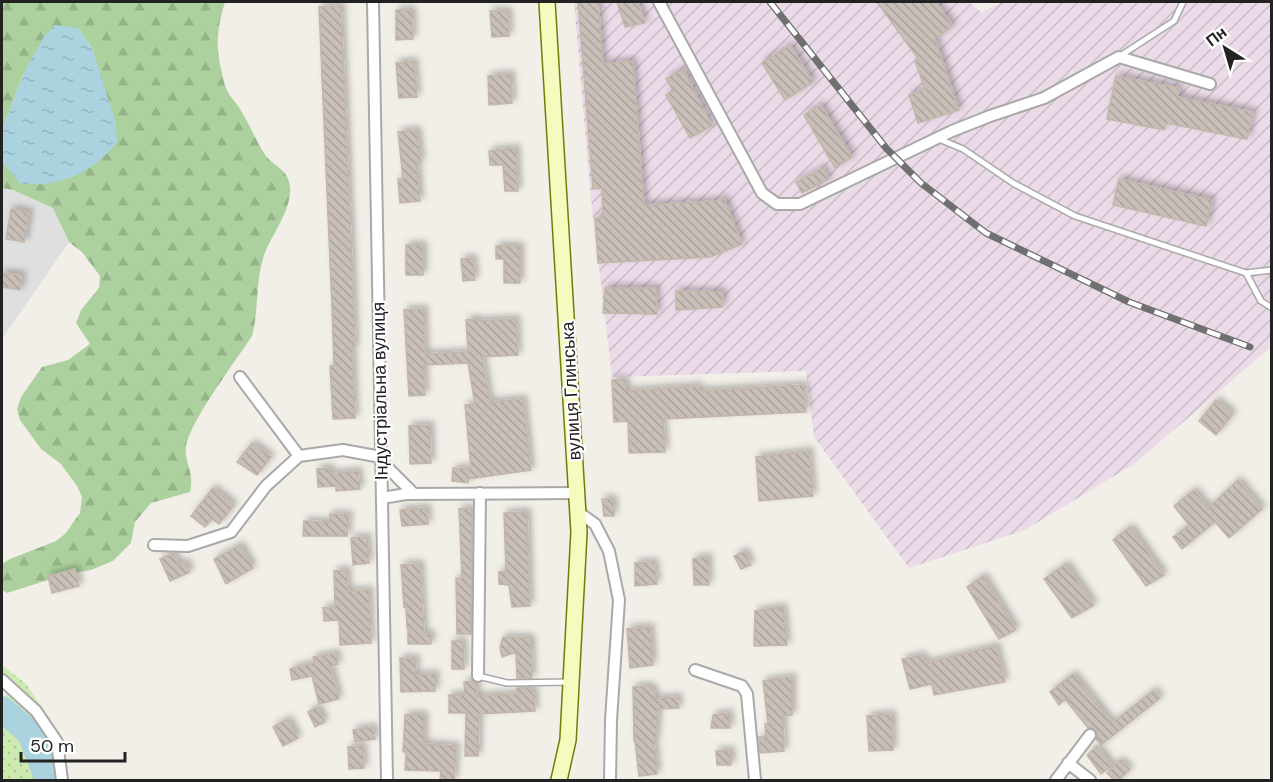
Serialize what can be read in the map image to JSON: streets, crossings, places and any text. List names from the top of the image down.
{
  "streets": {
    "main road": ["вулиця Глинська"],
    "street": ["Індустріальна вулиця"]
  },
  "scale_bar": "50 m",
  "north": "top left"
}
